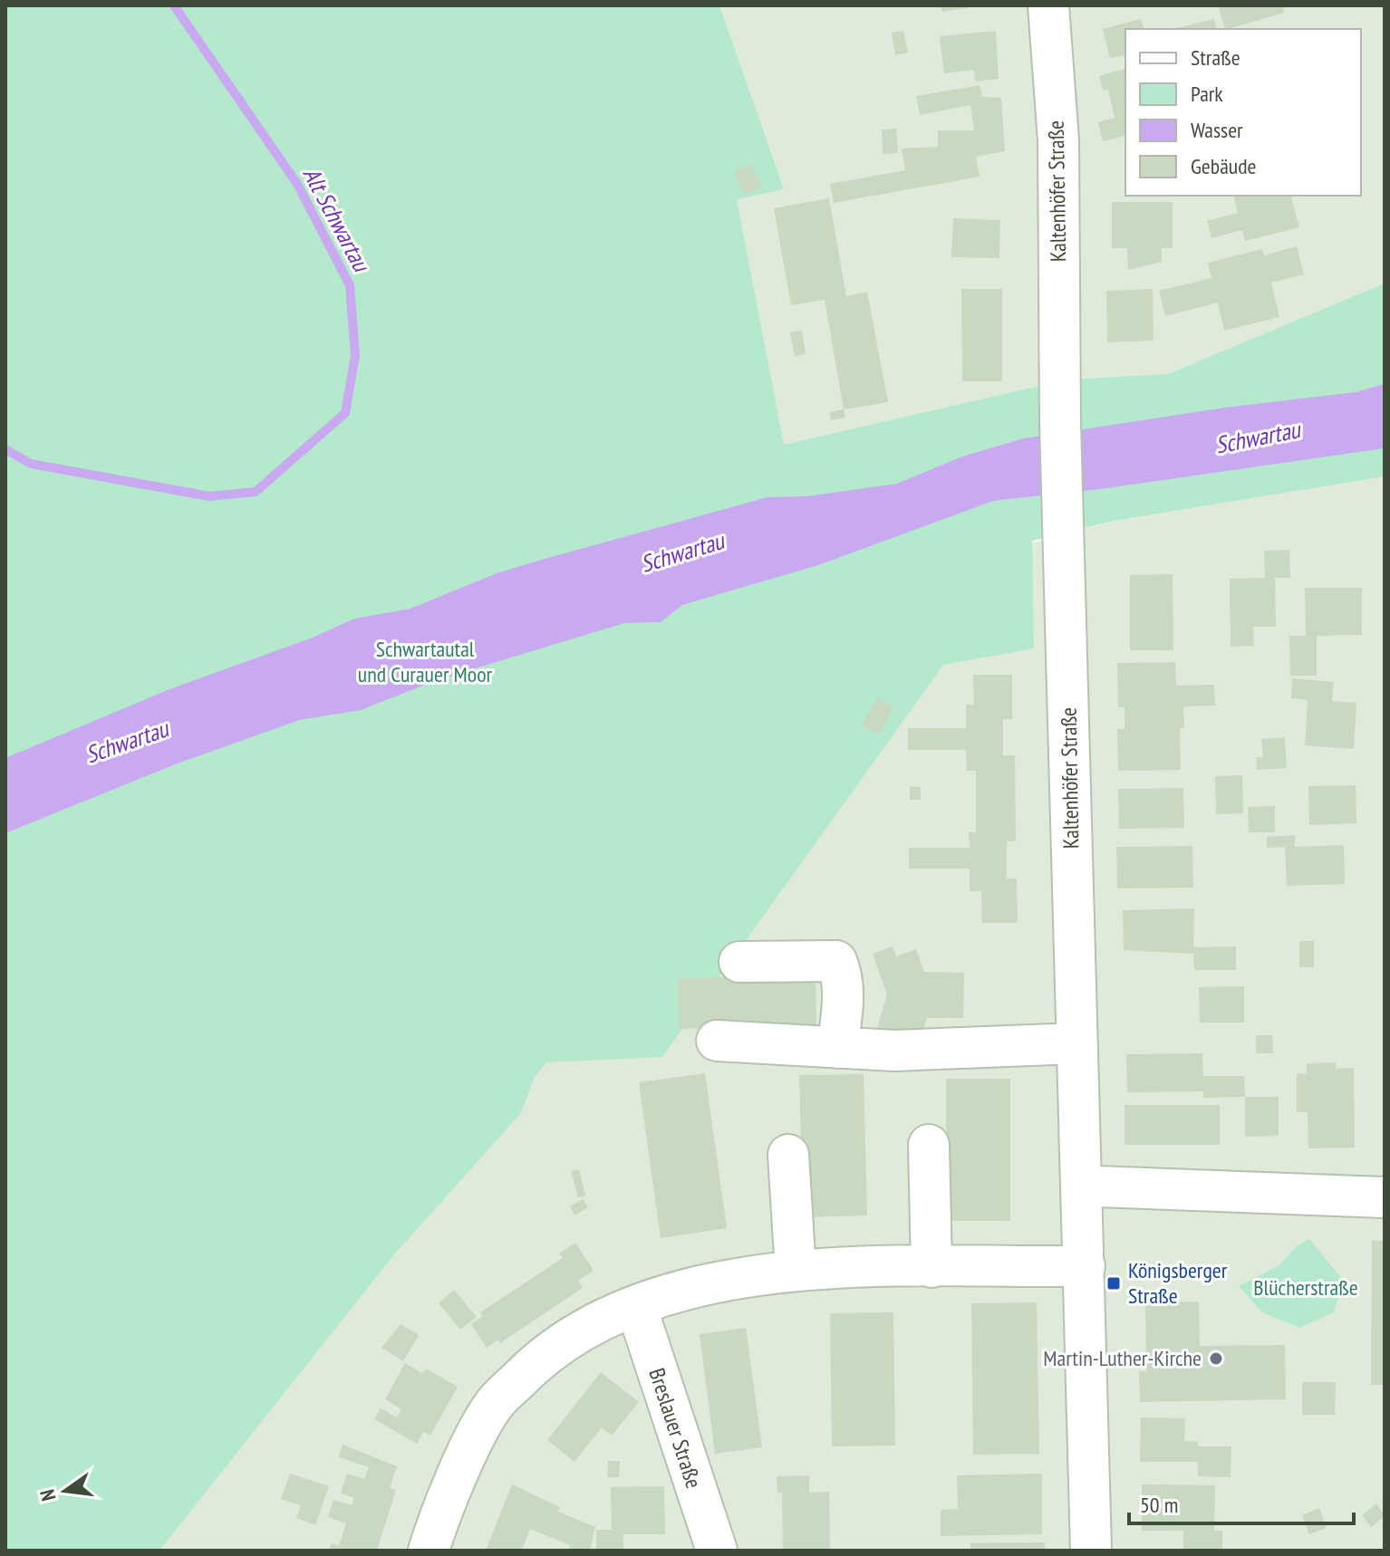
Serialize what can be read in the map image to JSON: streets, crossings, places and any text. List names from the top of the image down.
{
  "streets": {
    "street": ["Kaltenhöfer Straße", "Breslauer Straße"]
  },
  "water": ["Alt Schwartau", "Schwartau"],
  "parks": ["Schwartautal und Curauer Moor", "Blücherstraße"],
  "places": {
    "transit": ["Königsberger Straße"],
    "other": ["Martin-Luther-Kirche"]
  },
  "legend": [
    "Straße",
    "Park",
    "Wasser",
    "Gebäude"
  ],
  "scale_bar": "50 m",
  "north": "left"
}
